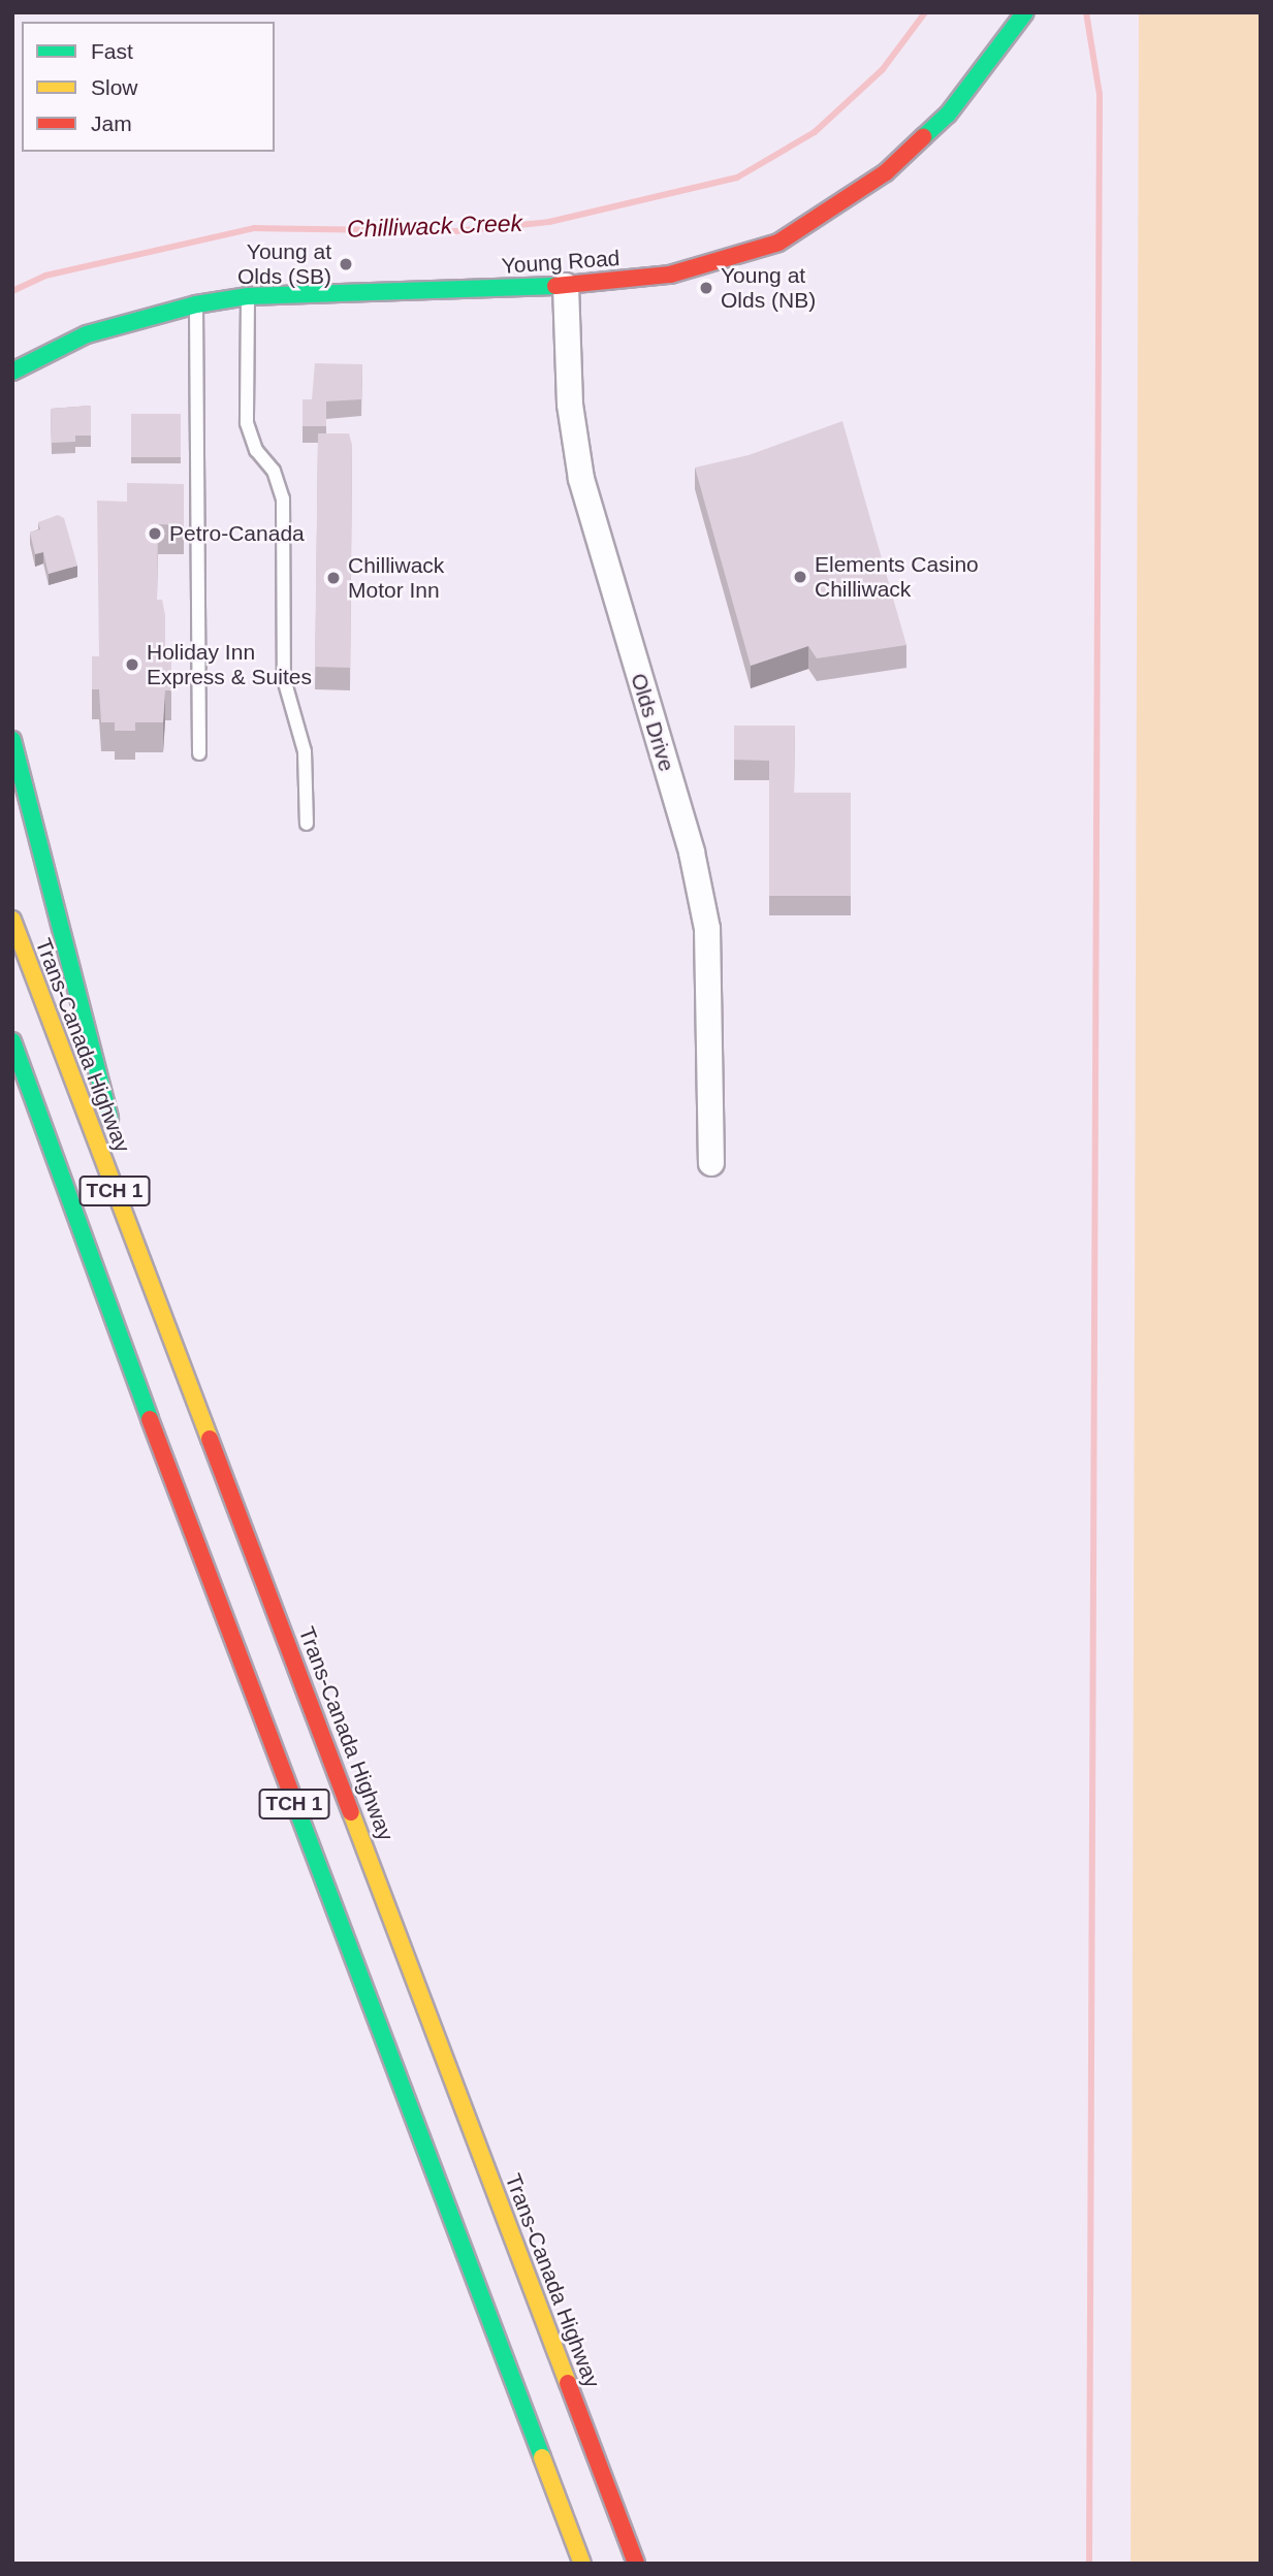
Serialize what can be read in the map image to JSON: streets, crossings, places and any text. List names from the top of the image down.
{
  "streets": {
    "main road": ["Young Road", "Trans-Canada Highway", "TCH 1"],
    "street": ["Olds Drive"]
  },
  "crossings": [
    ["Young Road", "Olds Drive"]
  ],
  "water": ["Chilliwack Creek"],
  "places": [
    "Young at Olds (SB)",
    "Young at Olds (NB)",
    "Petro-Canada",
    "Elements Casino Chilliwack",
    "Chilliwack Motor Inn",
    "Holiday Inn Express & Suites"
  ],
  "legend": ["Fast", "Slow", "Jam"]
}
